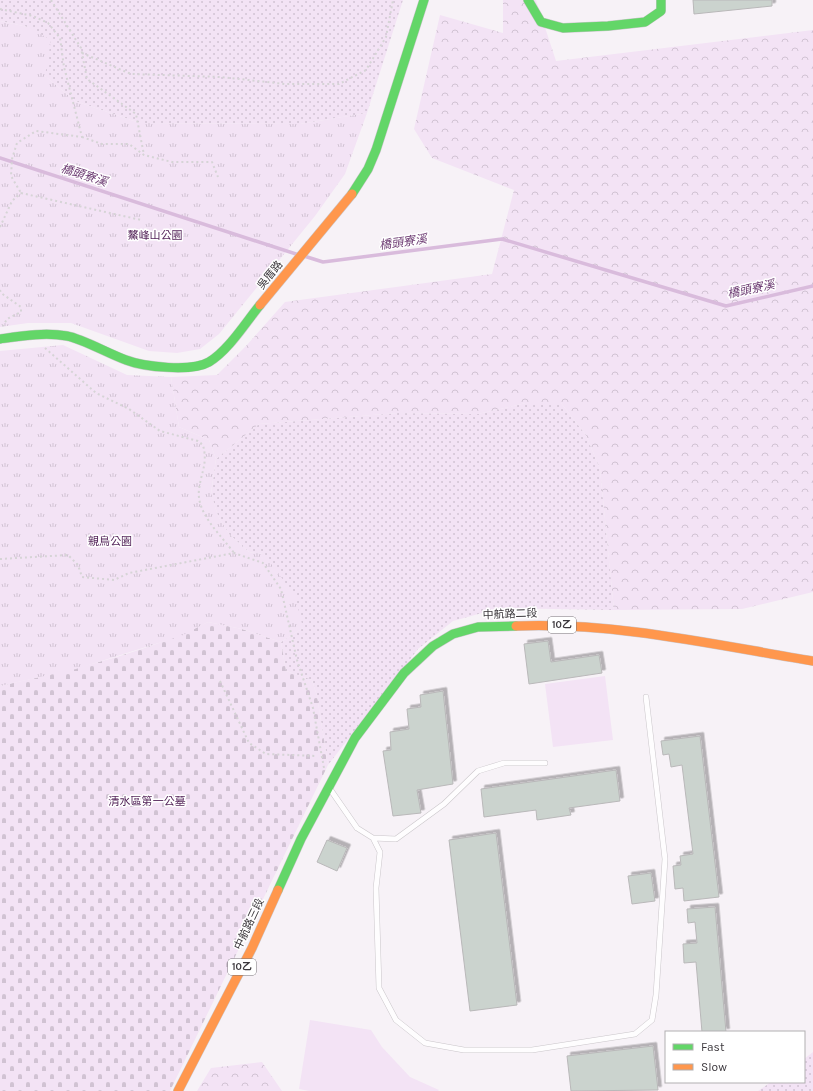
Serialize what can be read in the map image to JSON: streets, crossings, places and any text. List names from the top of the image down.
{
  "streets": {
    "main road": [
      "吳厝路",
      "中航路二段",
      "10乙",
      "中航路三段"
    ]
  },
  "crossings": [
    ["中航路二段", "中航路三段"]
  ],
  "water": ["橋頭寮溪"],
  "parks": ["鰲峰山公園", "親鳥公園", "清水區第一公墓"],
  "legend": ["Fast", "Slow"]
}
